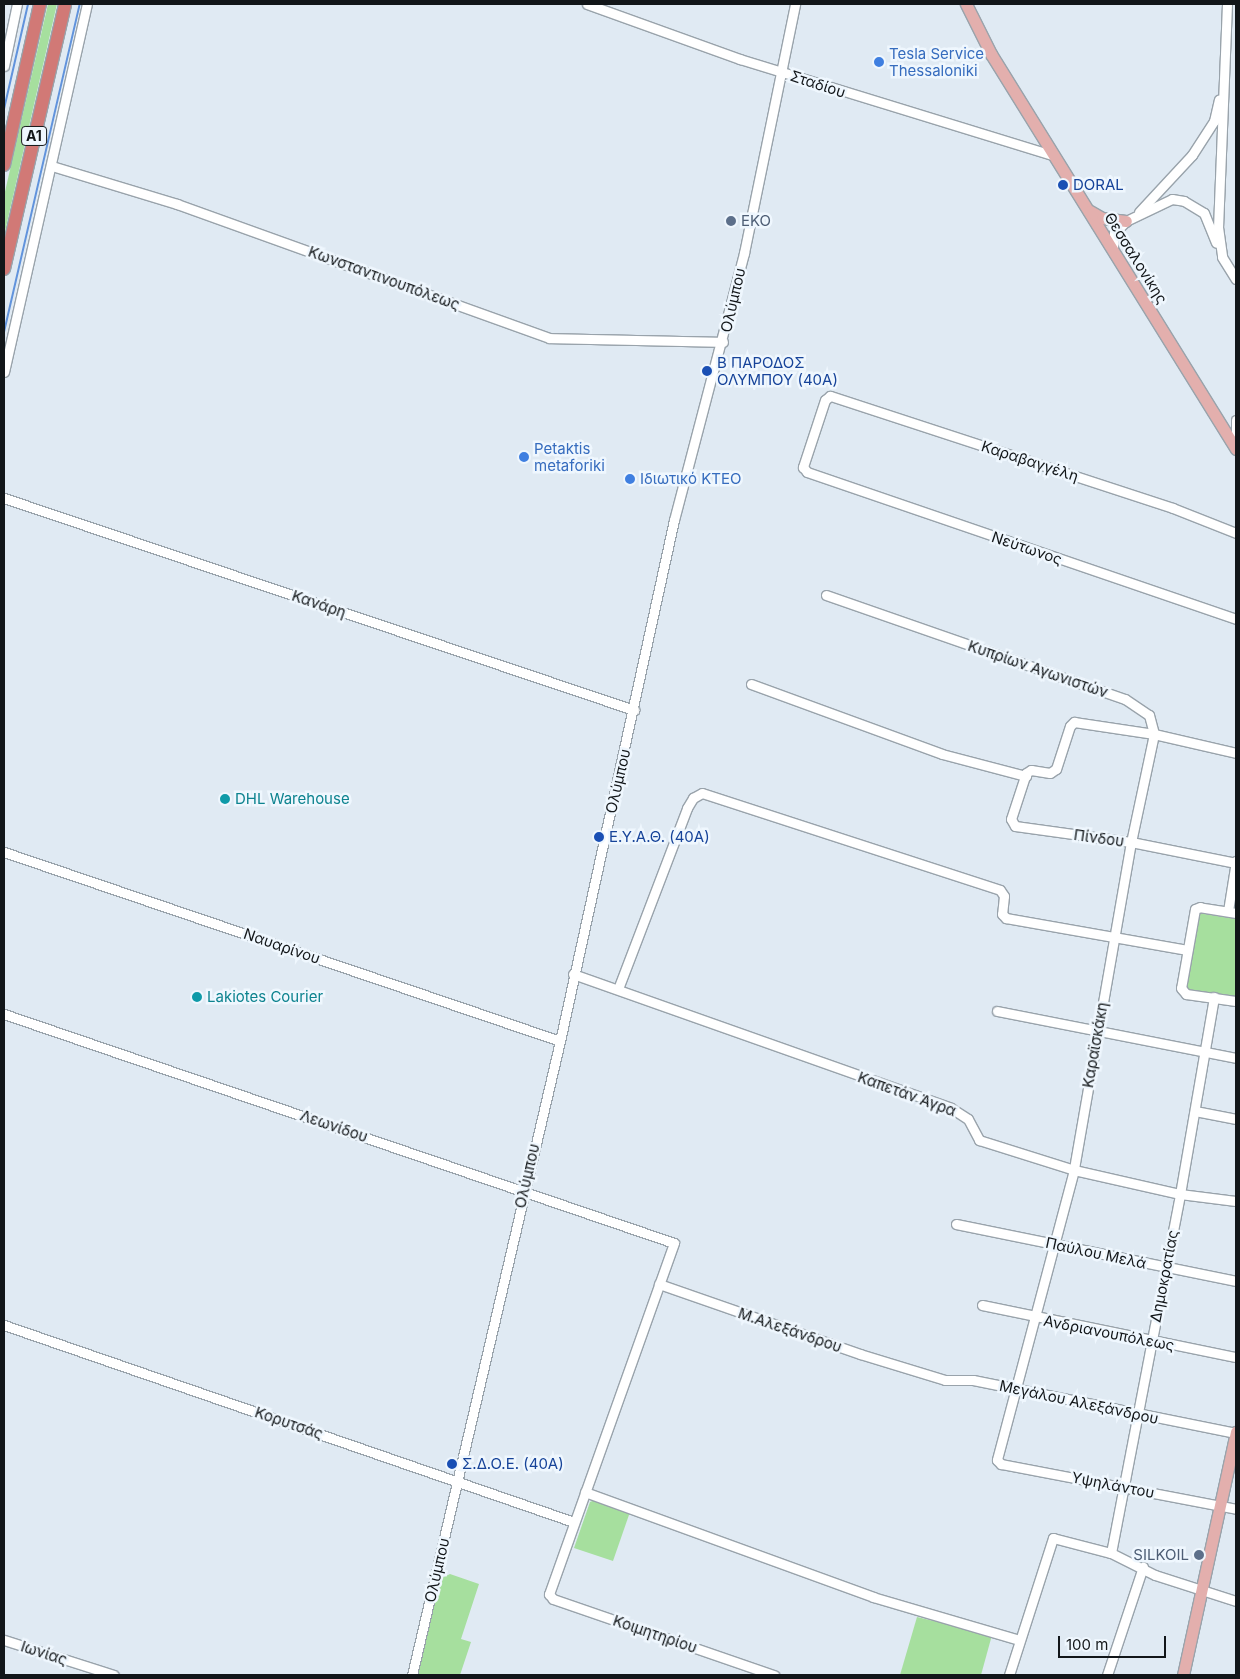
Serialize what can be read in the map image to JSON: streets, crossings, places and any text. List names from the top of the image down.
{
  "streets": {
    "highway": ["Α1"],
    "main road": ["Θεσσαλονίκης"],
    "street": [
      "Σταδίου",
      "Κωνσταντινουπόλεως",
      "Ολύμπου",
      "Καραβαγγέλη",
      "Νεύτωνος",
      "Κανάρη",
      "Κυπρίων Αγωνιστών",
      "Πίνδου",
      "Ναυαρίνου",
      "Καραϊσκάκη",
      "Καπετάν Άγρα",
      "Λεωνίδου",
      "Παύλου Μελά",
      "Δημοκρατίας",
      "Μ.Αλεξάνδρου",
      "Ανδριανουπόλεως",
      "Μεγάλου Αλεξάνδρου",
      "Κορυτσάς",
      "Υψηλάντου",
      "Κοιμητηρίου",
      "Ιωνίας"
    ]
  },
  "crossings": [
    ["Σταδίου", "Θεσσαλονίκης"],
    ["Σταδίου", "Ολύμπου"],
    ["Κωνσταντινουπόλεως", "Ολύμπου"],
    ["Ολύμπου", "Κανάρη"],
    ["Ολύμπου", "Ναυαρίνου"],
    ["Ολύμπου", "Καπετάν Άγρα"],
    ["Ολύμπου", "Λεωνίδου"],
    ["Ολύμπου", "Κορυτσάς"],
    ["Καραβαγγέλη", "Νεύτωνος"],
    ["Κυπρίων Αγωνιστών", "Καραϊσκάκη"],
    ["Πίνδου", "Καραϊσκάκη"],
    ["Καραϊσκάκη", "Καπετάν Άγρα"],
    ["Καραϊσκάκη", "Παύλου Μελά"],
    ["Καραϊσκάκη", "Ανδριανουπόλεως"],
    ["Καραϊσκάκη", "Μεγάλου Αλεξάνδρου"],
    ["Καραϊσκάκη", "Υψηλάντου"],
    ["Καπετάν Άγρα", "Δημοκρατίας"],
    ["Λεωνίδου", "Μ.Αλεξάνδρου"],
    ["Παύλου Μελά", "Δημοκρατίας"],
    ["Δημοκρατίας", "Ανδριανουπόλεως"],
    ["Δημοκρατίας", "Μεγάλου Αλεξάνδρου"],
    ["Δημοκρατίας", "Υψηλάντου"],
    ["Μ.Αλεξάνδρου", "Μεγάλου Αλεξάνδρου"],
    ["Κορυτσάς", "Κοιμητηρίου"]
  ],
  "places": [
    "Tesla Service Thessaloniki",
    "DORAL",
    "EKO",
    "Β ΠΑΡΟΔΟΣ ΟΛΥΜΠΟΥ (40Α)",
    "Petaktis metaforiki",
    "Ιδιωτικό ΚΤΕΟ",
    "DHL Warehouse",
    "Ε.Υ.Α.Θ. (40Α)",
    "Lakiotes Courier",
    "Σ.Δ.Ο.Ε. (40Α)",
    "SILKOIL"
  ],
  "scale_bar": "100 m"
}
